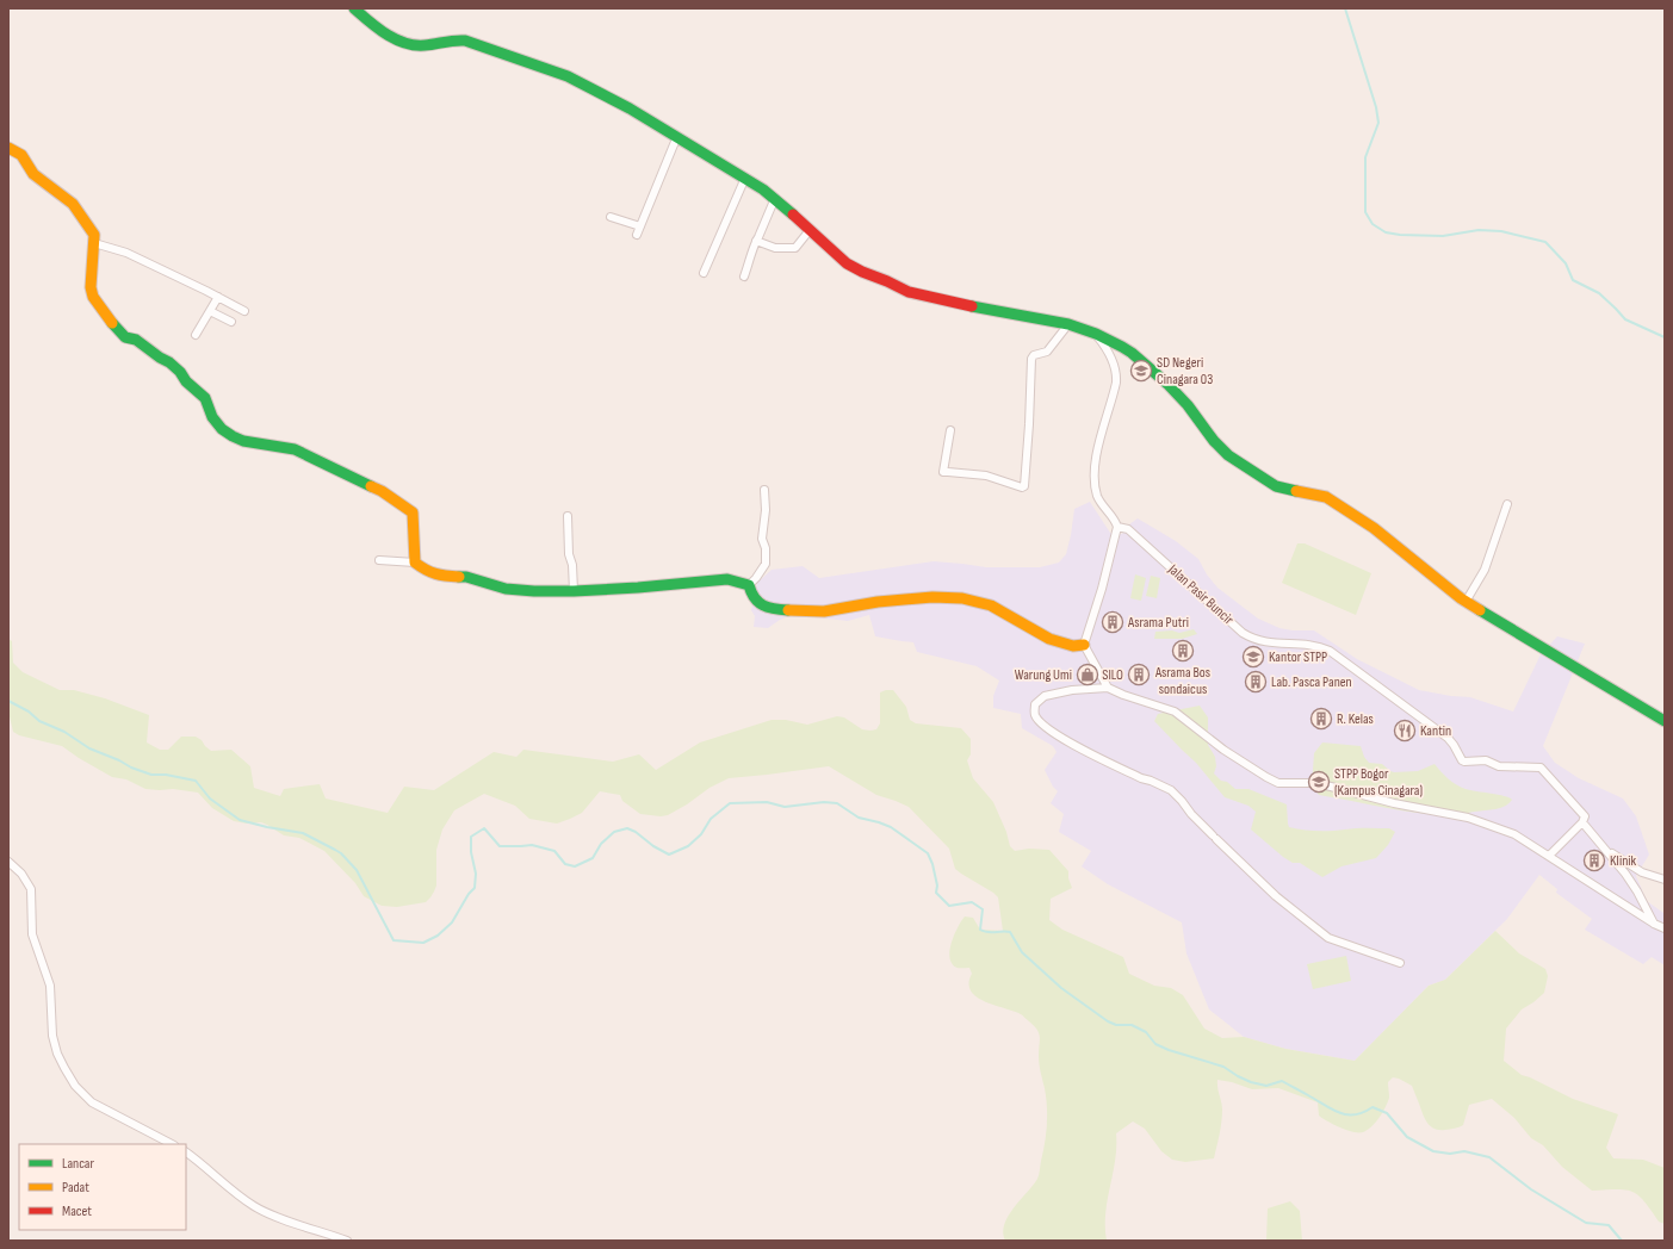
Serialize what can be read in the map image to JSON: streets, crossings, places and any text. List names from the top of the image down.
{
  "streets": {
    "street": ["Jalan Pasir Buncir"]
  },
  "places": {
    "school or university": ["SD Negeri Cinagara 03", "Kantor STPP", "STPP Bogor (Kampus Cinagara)"],
    "building": [
      "Asrama Putri",
      "Asrama Bos sondaicus",
      "SILO",
      "Lab. Pasca Panen",
      "R. Kelas",
      "Klinik"
    ],
    "shop": ["Warung Umi"],
    "restaurant": ["Kantin"]
  },
  "legend": ["Lancar", "Padat", "Macet"]
}
